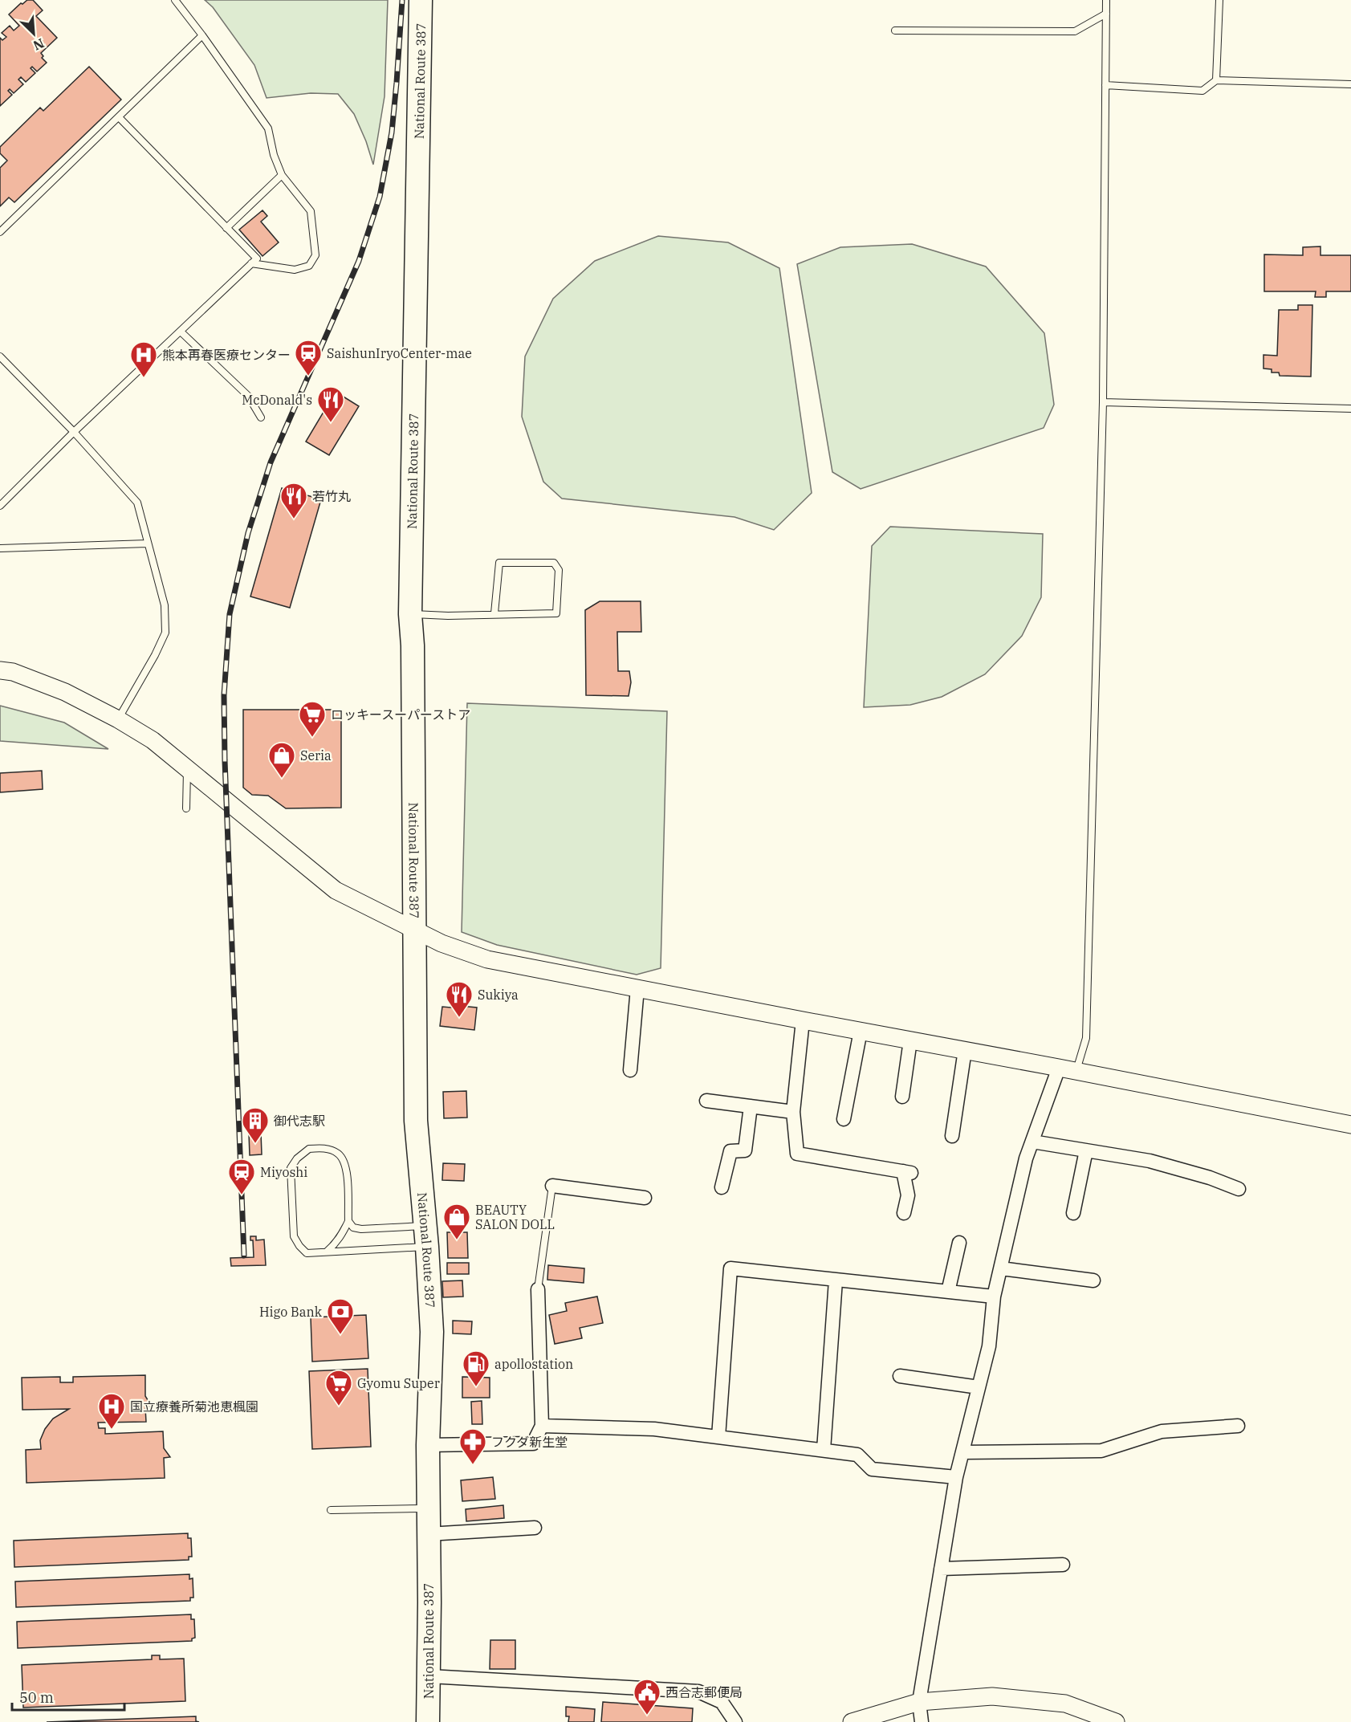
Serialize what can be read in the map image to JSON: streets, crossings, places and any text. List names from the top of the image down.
{
  "streets": {
    "highway": ["National Route 387"]
  },
  "places": {
    "station": ["SaishunIryoCenter-mae", "Miyoshi"],
    "hospital": ["熊本再春医療センター", "国立療養所菊池恵楓園"],
    "restaurant": ["McDonald's", "若竹丸", "Sukiya"],
    "supermarket": ["ロッキースーパーストア", "Gyomu Super"],
    "shop": ["Seria", "BEAUTY SALON DOLL"],
    "building": ["御代志駅"],
    "bank": ["Higo Bank"],
    "fuel station": ["apollostation"],
    "pharmacy": ["フクダ新生堂"],
    "public building": ["西合志郵便局"]
  },
  "scale_bar": "50 m",
  "north": "bottom right"
}
